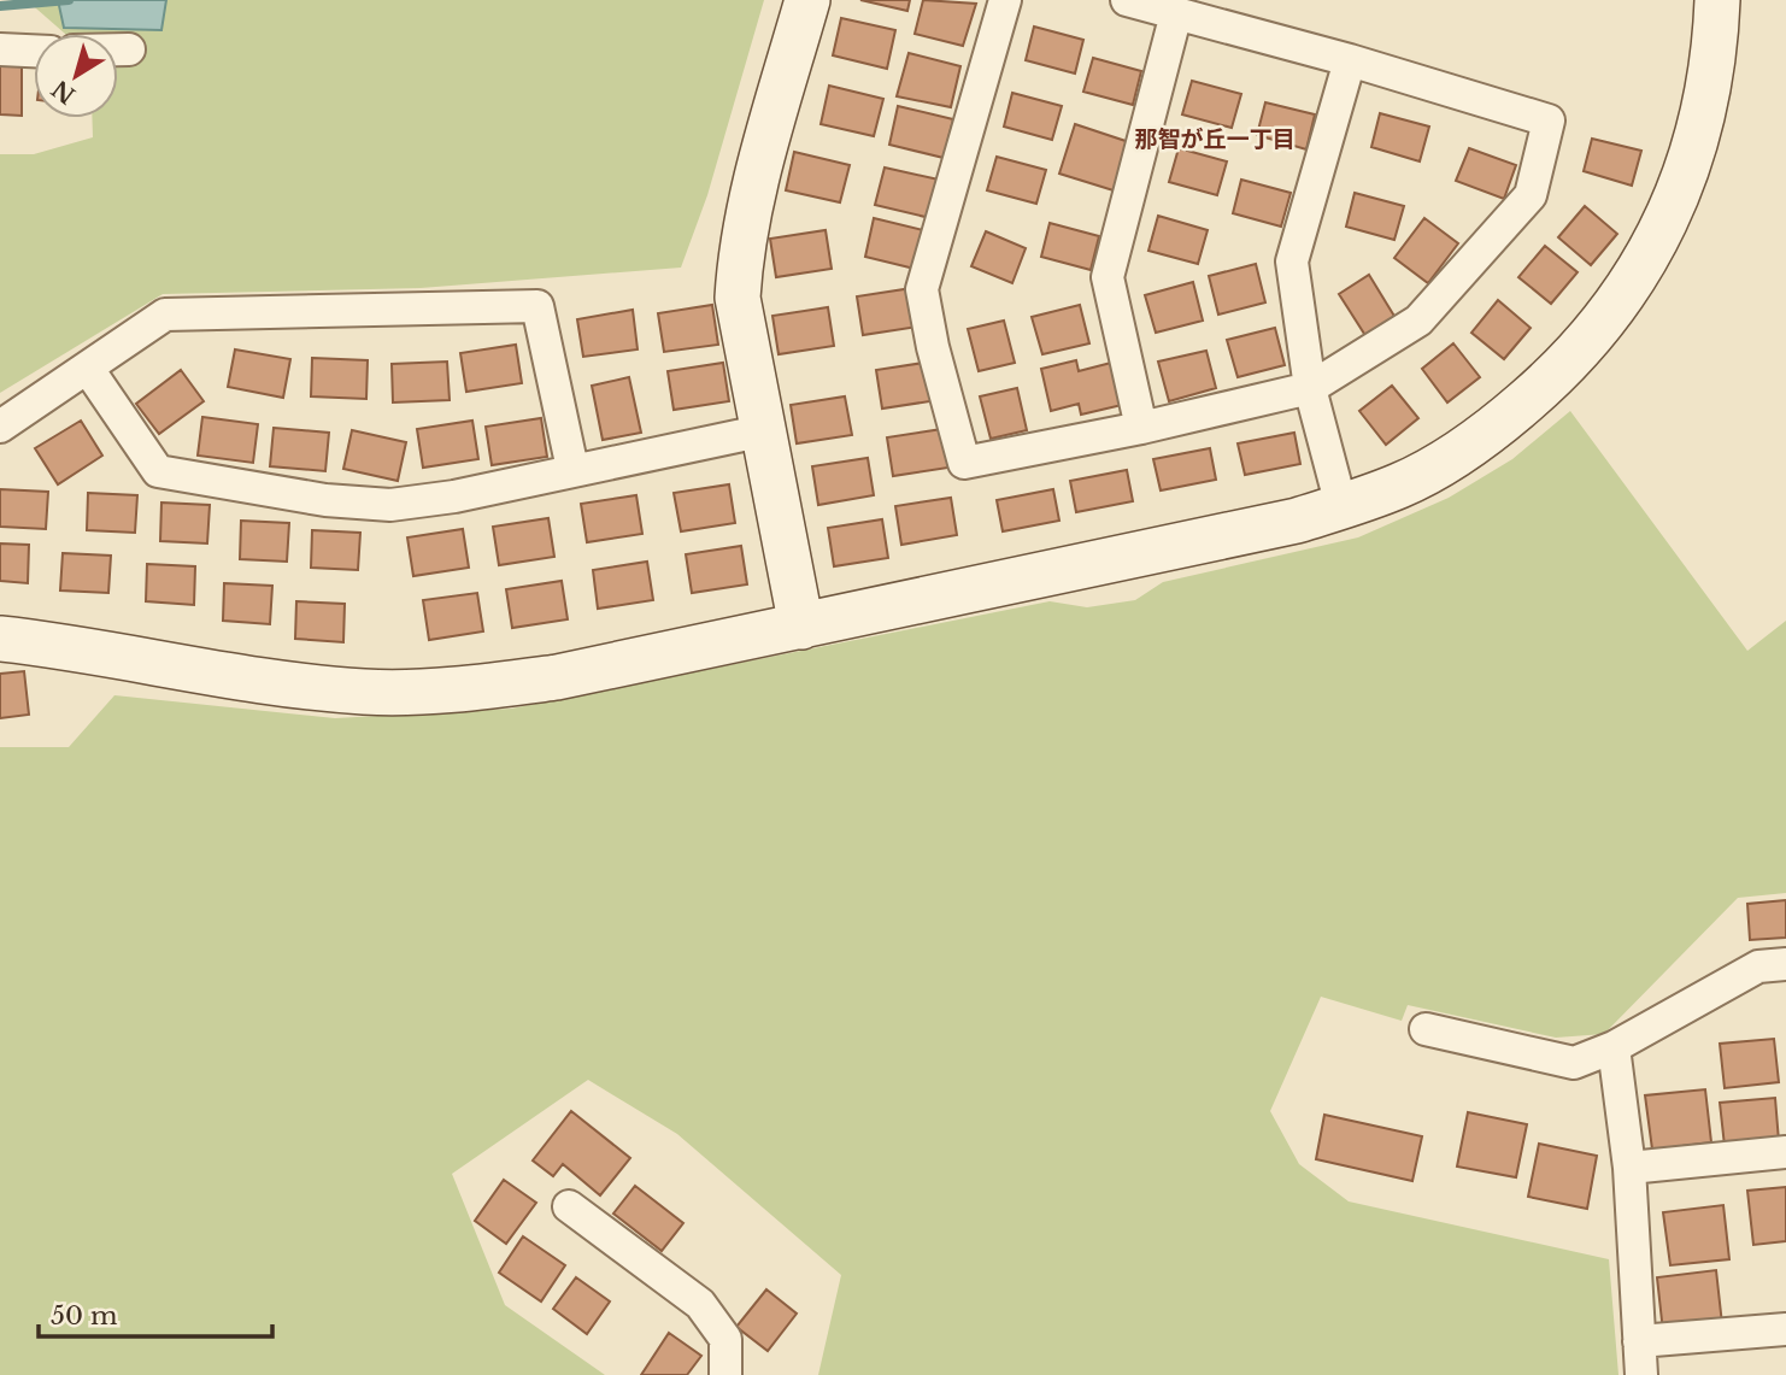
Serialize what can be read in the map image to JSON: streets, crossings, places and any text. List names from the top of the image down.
{
  "districts": ["那智が丘一丁目"],
  "scale_bar": "50 m",
  "north": "bottom left"
}
